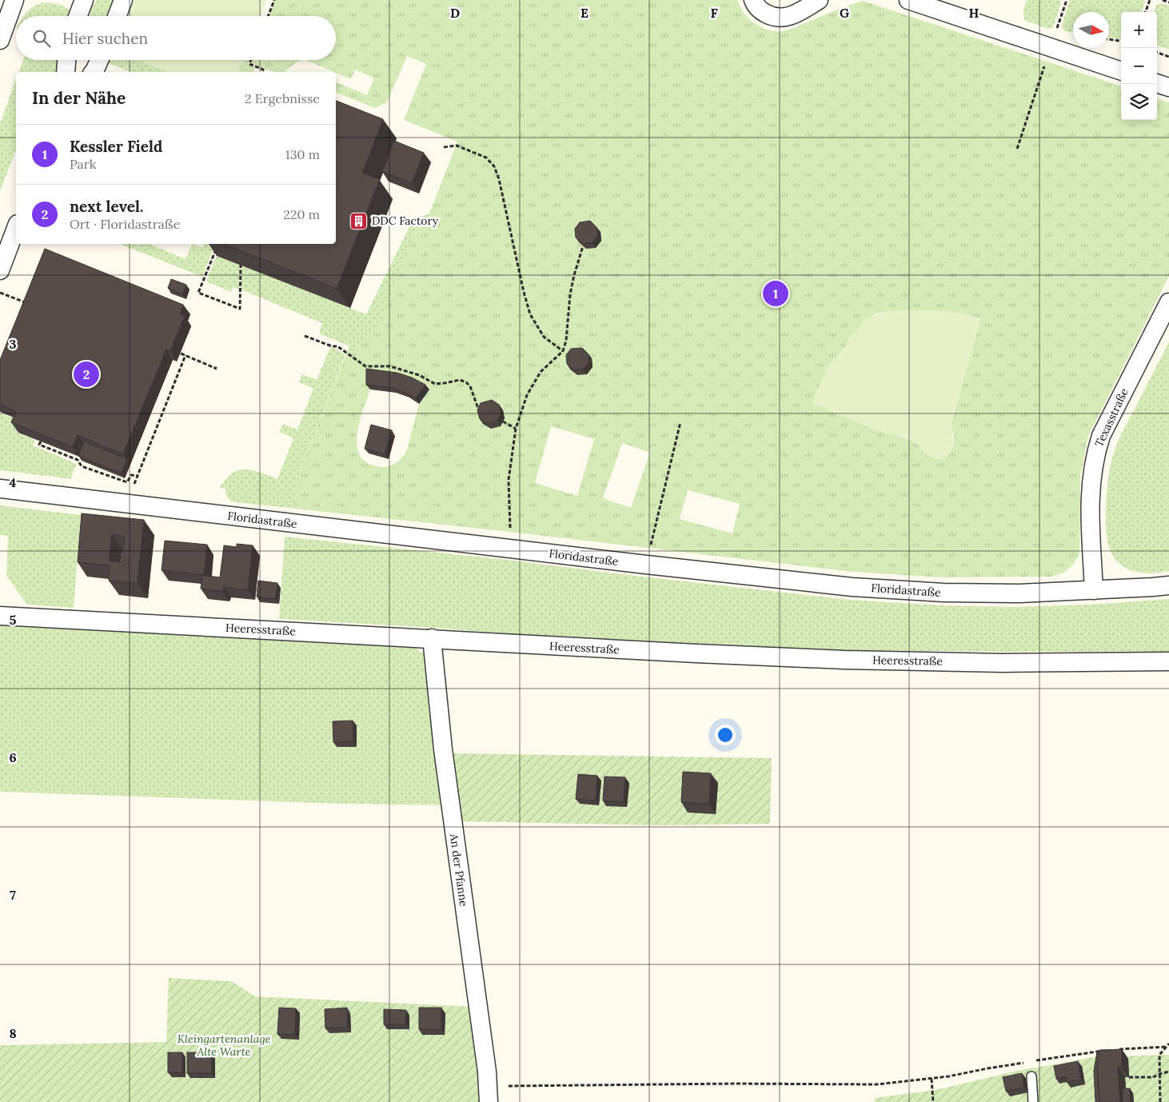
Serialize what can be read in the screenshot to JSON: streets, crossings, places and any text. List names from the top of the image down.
{
  "streets": {
    "street": [
      "Texasstraße",
      "Floridastraße",
      "Heeresstraße",
      "An der Pfanne"
    ]
  },
  "crossings": [
    ["Texasstraße", "Floridastraße"],
    ["Heeresstraße", "An der Pfanne"]
  ],
  "parks": ["Kleingartenanlage Alte Warte"],
  "places": {
    "building": ["DDC Factory"]
  },
  "north": "right",
  "page": {
    "map_buttons": ["+", "−"],
    "search": "Hier suchen",
    "heading": ["In der Nähe", "2 Ergebnisse"],
    "list": [
      {
        "mark": "1",
        "name": "Kessler Field",
        "note": "Park",
        "value": "130 m"
      },
      {
        "mark": "2",
        "name": "next level.",
        "note": "Ort · Floridastraße",
        "value": "220 m"
      }
    ],
    "pins": ["1", "2"]
  },
  "grid": {
    "columns": [
      "D",
      "E",
      "F",
      "G",
      "H"
    ],
    "rows": [
      "3",
      "4",
      "5",
      "6",
      "7",
      "8"
    ]
  }
}
